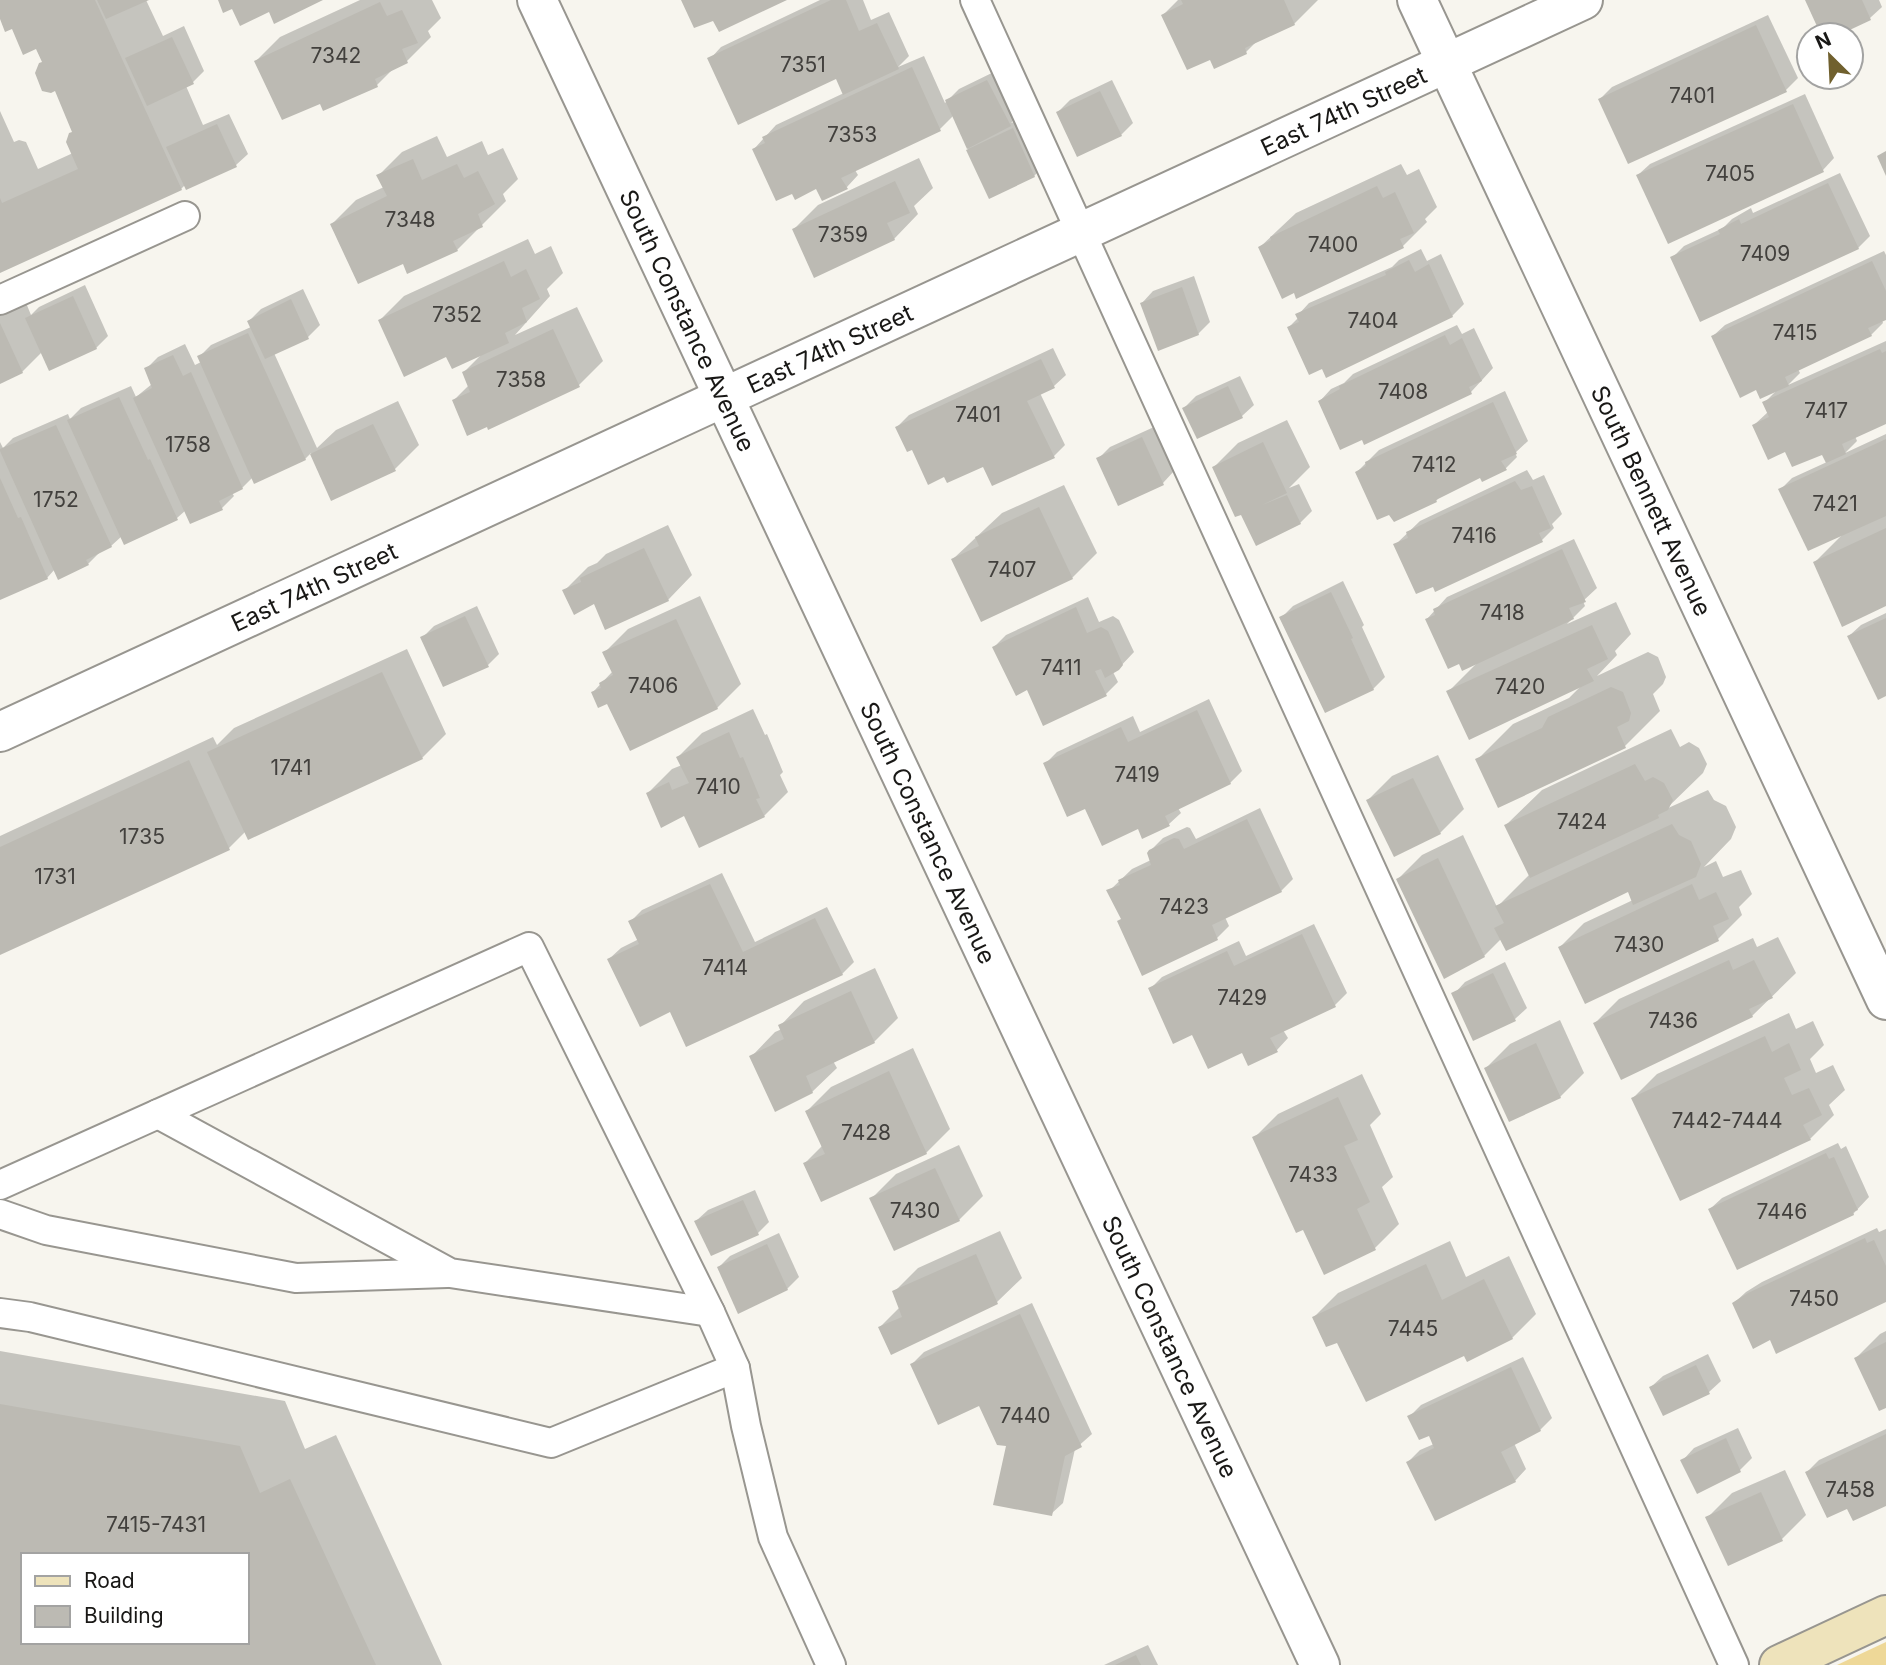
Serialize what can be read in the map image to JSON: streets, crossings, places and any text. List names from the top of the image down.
{
  "streets": {
    "street": ["East 74th Street", "South Constance Avenue", "South Bennett Avenue"]
  },
  "crossings": [
    ["East 74th Street", "South Constance Avenue"],
    ["East 74th Street", "South Bennett Avenue"]
  ],
  "house_numbers": [
    "7342",
    "7351",
    "7401",
    "7353",
    "7405",
    "7348",
    "7359",
    "7400",
    "7409",
    "7352",
    "7404",
    "7415",
    "7358",
    "7408",
    "7417",
    "7401",
    "1758",
    "7412",
    "1752",
    "7421",
    "7416",
    "7407",
    "7418",
    "7411",
    "7406",
    "7420",
    "1741",
    "7419",
    "7410",
    "7424",
    "1735",
    "1731",
    "7423",
    "7430",
    "7414",
    "7429",
    "7436",
    "7442-7444",
    "7428",
    "7433",
    "7430",
    "7446",
    "7450",
    "7445",
    "7440",
    "7458",
    "7415-7431"
  ],
  "legend": ["Road", "Building"],
  "north": "top left"
}
